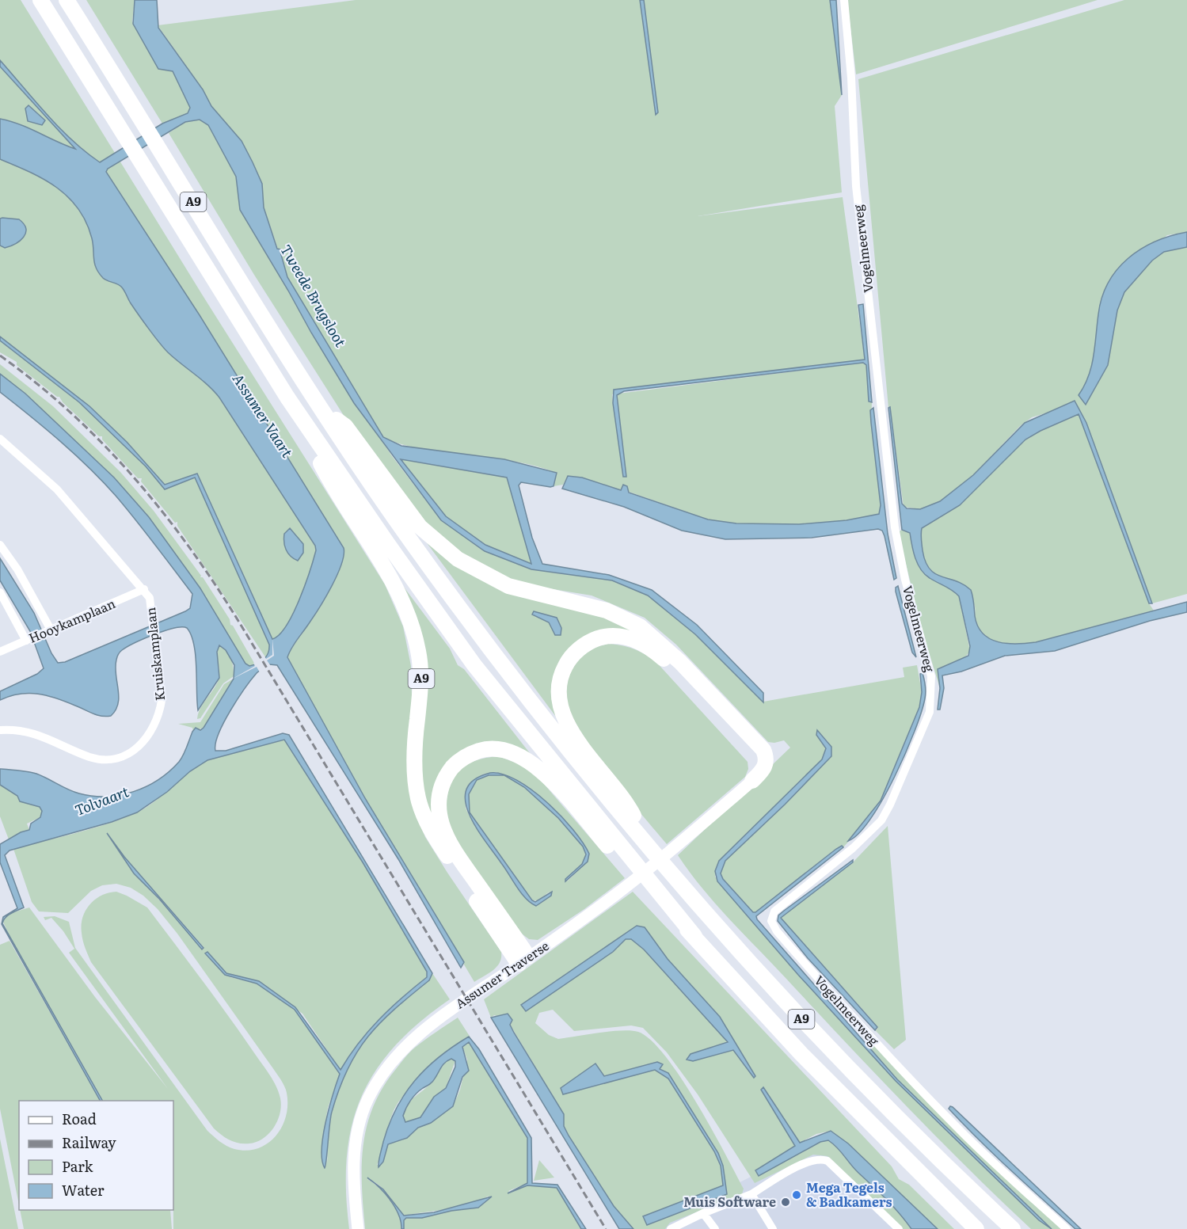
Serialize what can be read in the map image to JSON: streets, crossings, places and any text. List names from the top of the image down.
{
  "streets": {
    "highway": ["A9"],
    "main road": ["Assumer Traverse"],
    "street": ["Vogelmeerweg", "Hooykamplaan", "Kruiskamplaan"]
  },
  "crossings": [
    ["A9", "Assumer Traverse"],
    ["Hooykamplaan", "Kruiskamplaan"]
  ],
  "water": ["Tweede Brugsloot", "Assumer Vaart", "Tolvaart"],
  "places": ["Mega Tegels & Badkamers", "Muis Software"],
  "legend": [
    "Road",
    "Railway",
    "Park",
    "Water"
  ]
}
